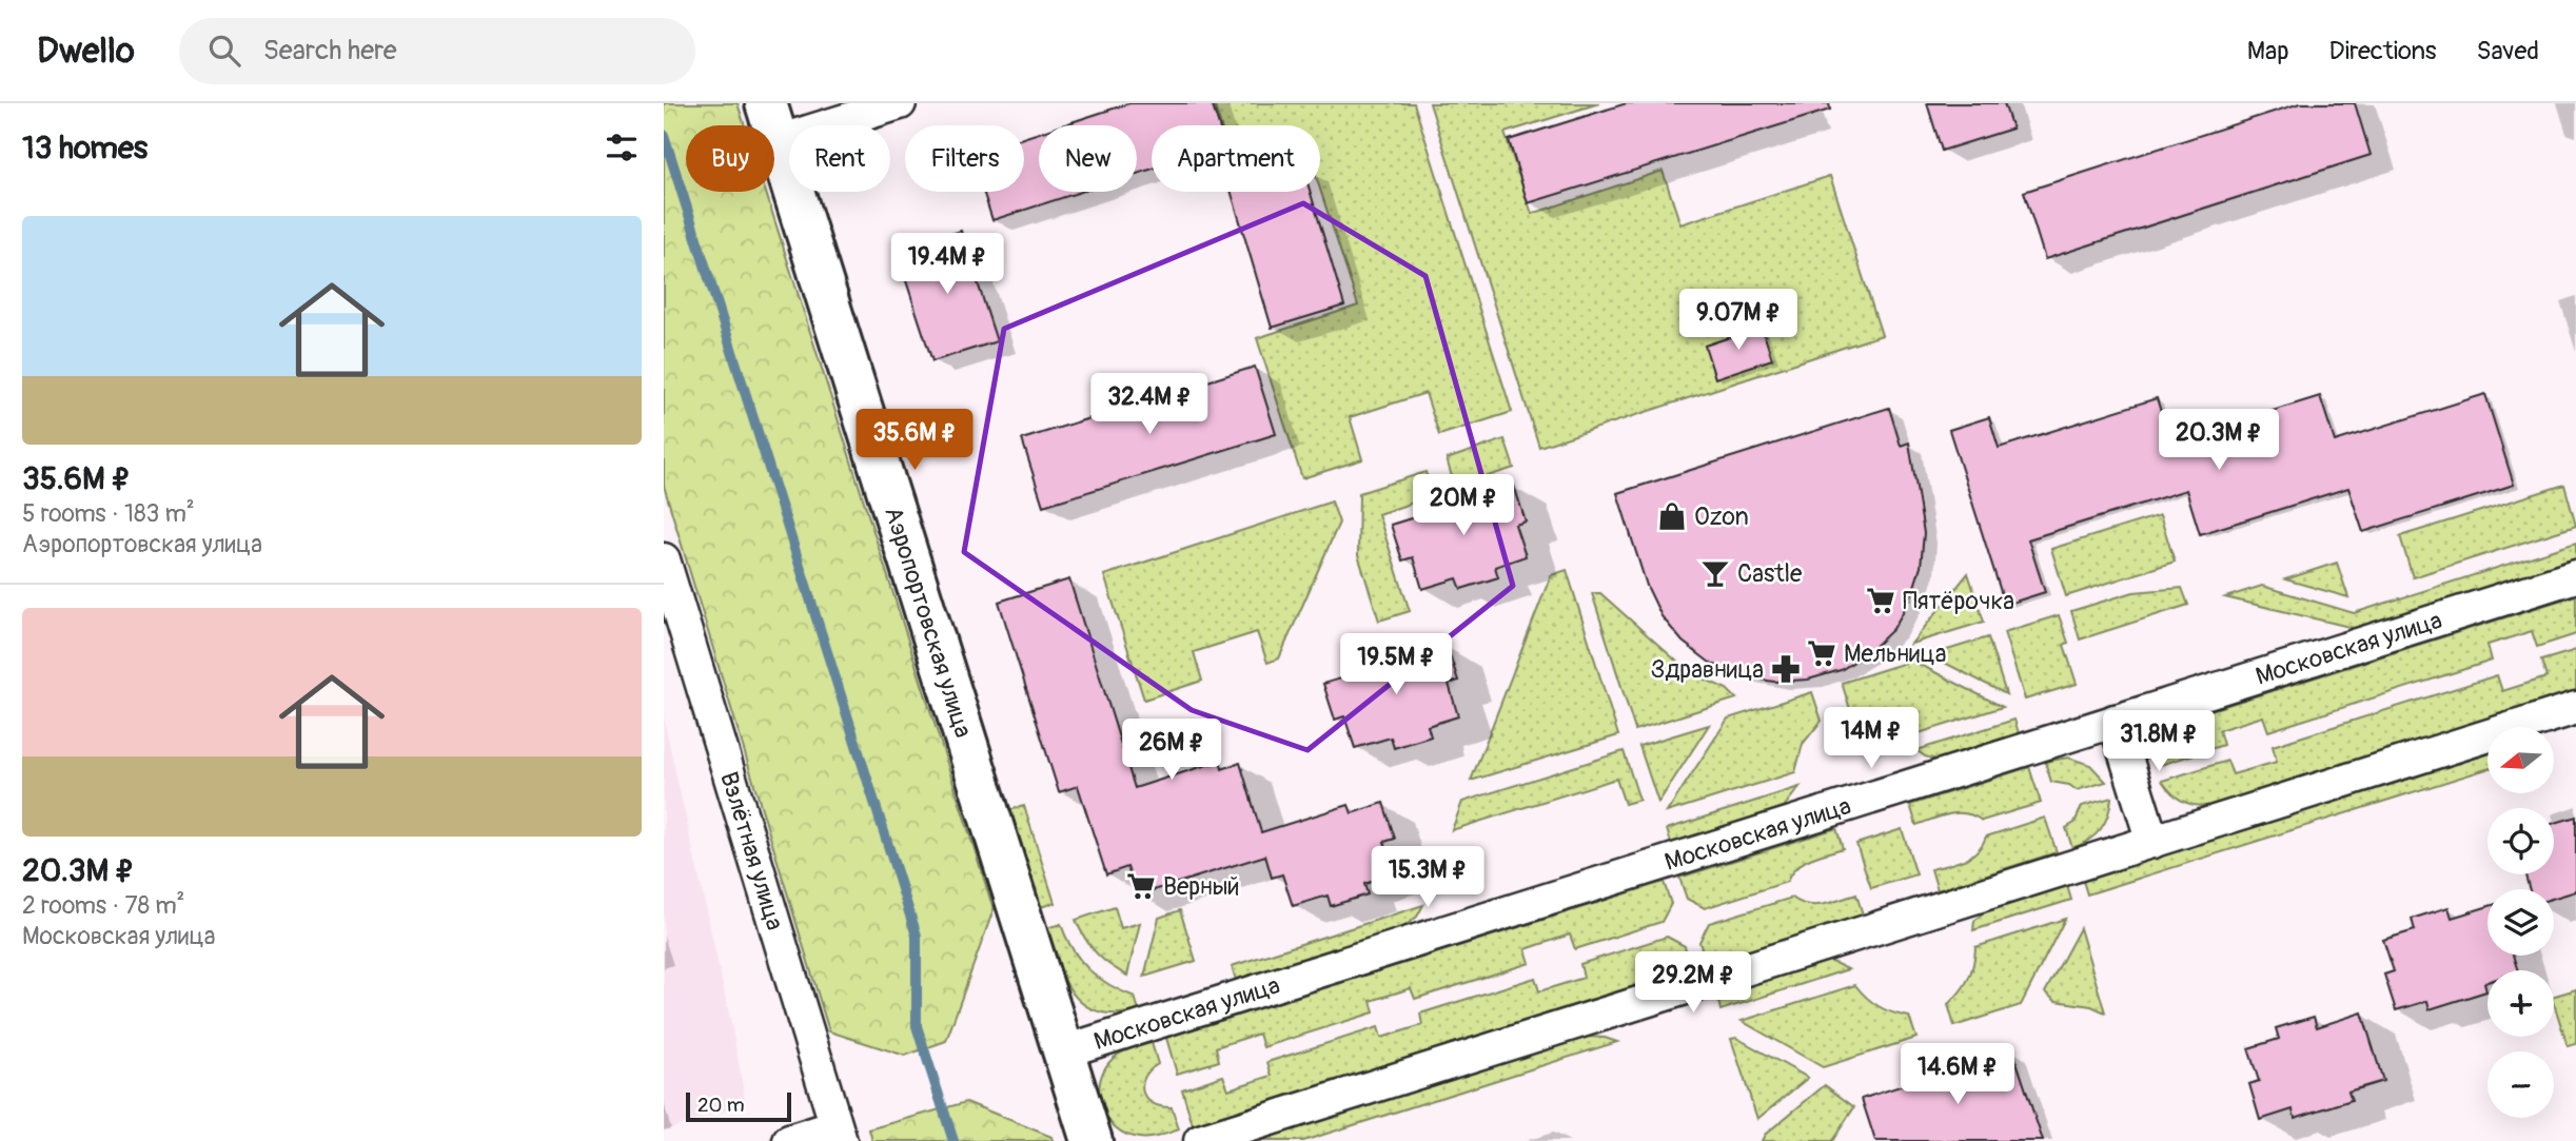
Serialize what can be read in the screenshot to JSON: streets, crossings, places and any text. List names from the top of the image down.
{
  "streets": {
    "street": ["Аэропортовская улица", "Московская улица", "Взлётная улица"]
  },
  "crossings": [
    ["Аэропортовская улица", "Московская улица"]
  ],
  "places": {
    "shop": ["Ozon"],
    "bar": ["Castle"],
    "supermarket": ["Пятёрочка", "Мельница", "Верный"],
    "pharmacy": ["Здравница"]
  },
  "scale_bar": "20 m",
  "north": "left",
  "page": {
    "header": "Dwello",
    "search": "Search here",
    "nav": ["Map", "Directions", "Saved"],
    "heading": "13 homes",
    "chip": [
      "Buy",
      "Rent",
      "Filters",
      "New",
      "Apartment"
    ],
    "list": [
      {
        "name": "35.6M ₽",
        "note": "5 rooms · 183 m² · Аэропортовская улица"
      },
      {
        "name": "20.3M ₽",
        "note": "2 rooms · 78 m² · Московская улица"
      }
    ],
    "price": [
      "19.4M ₽",
      "9.07M ₽",
      "32.4M ₽",
      "35.6M ₽",
      "20.3M ₽",
      "20M ₽",
      "19.5M ₽",
      "14M ₽",
      "31.8M ₽",
      "26M ₽",
      "15.3M ₽",
      "29.2M ₽",
      "14.6M ₽"
    ],
    "map_buttons": ["+", "−"],
    "scale": "20 m"
  }
}
